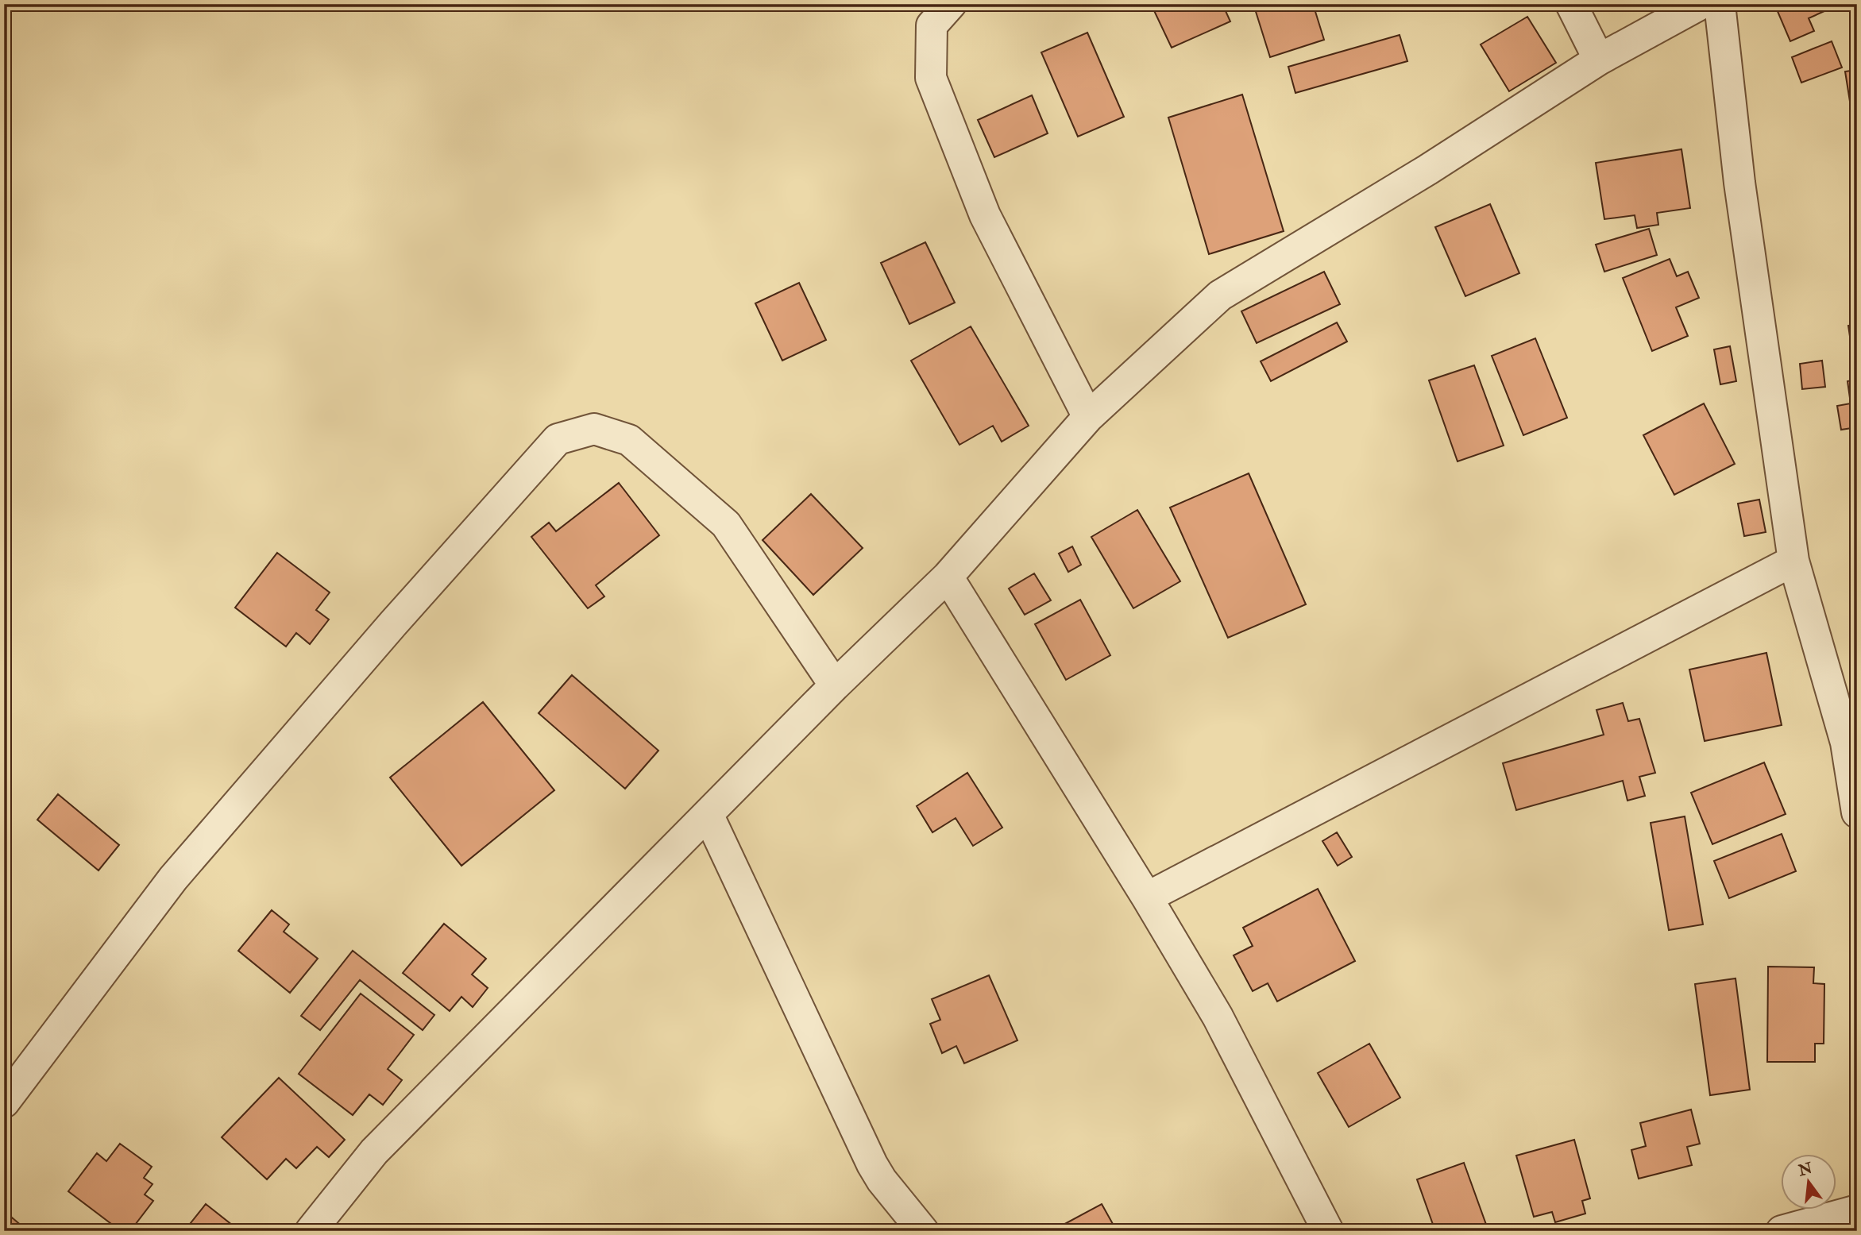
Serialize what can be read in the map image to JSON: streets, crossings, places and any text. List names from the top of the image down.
{
  "north": "top"
}
